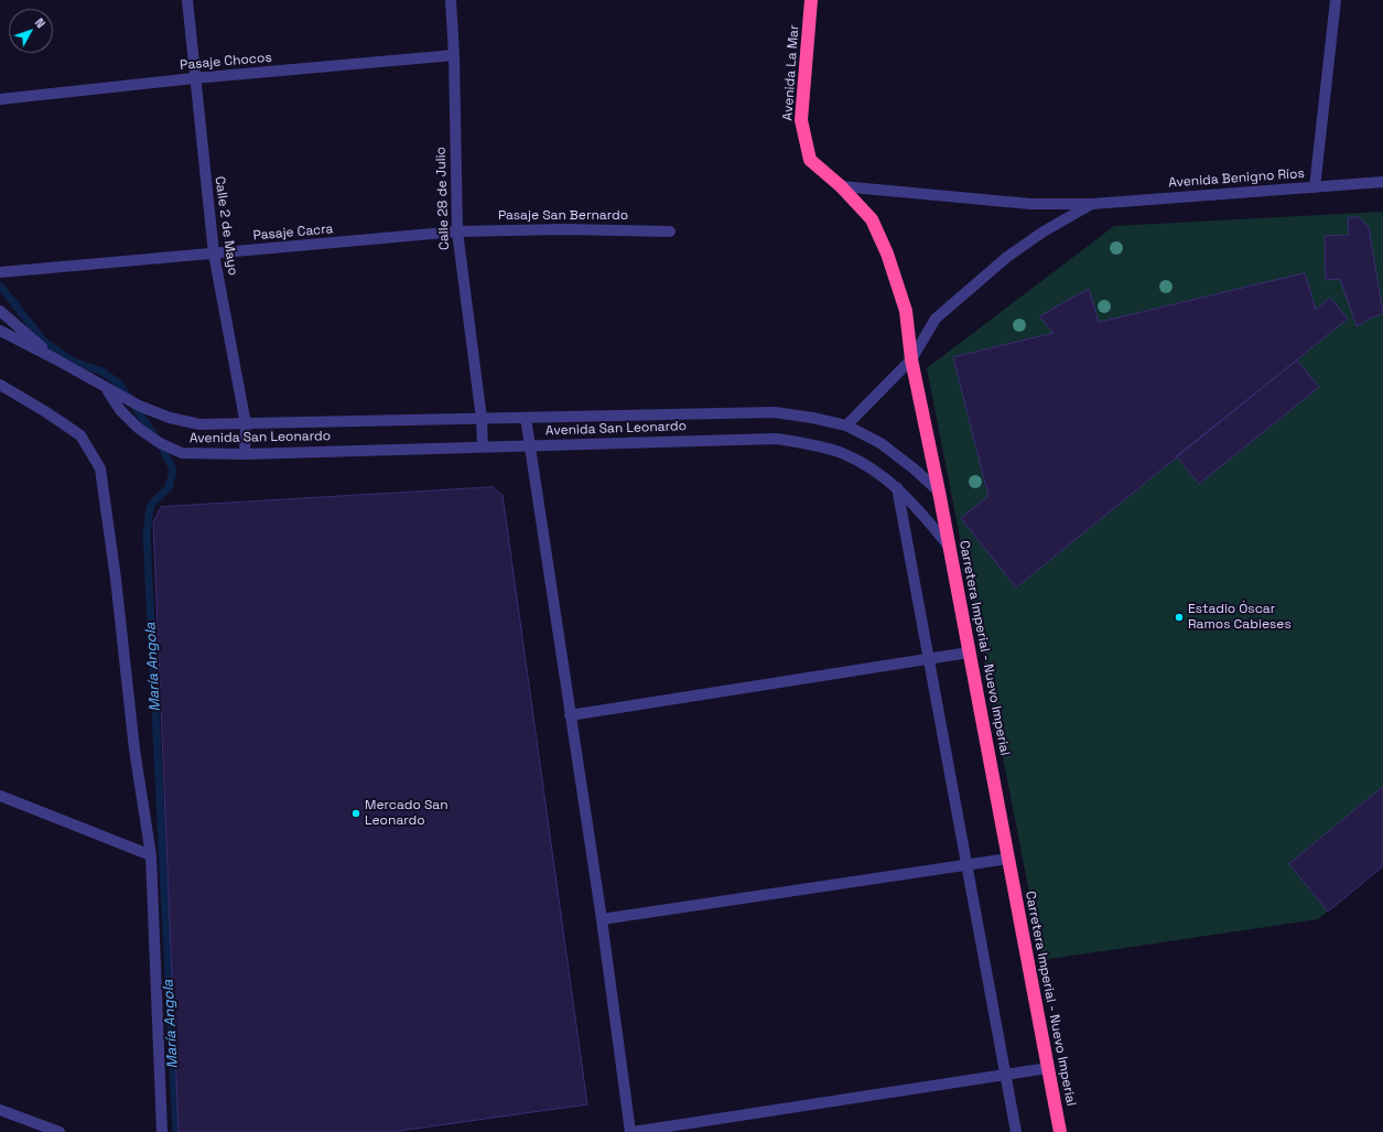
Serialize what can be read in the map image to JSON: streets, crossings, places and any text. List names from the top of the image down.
{
  "streets": {
    "highway": ["Avenida La Mar", "Carretera Imperial - Nuevo Imperial"],
    "street": [
      "Pasaje Chocos",
      "Avenida Benigno Ríos",
      "Calle 28 de Julio",
      "Pasaje San Bernardo",
      "Calle 2 de Mayo",
      "Pasaje Cacra",
      "Avenida San Leonardo"
    ]
  },
  "crossings": [
    ["Pasaje Chocos", "Calle 28 de Julio"],
    ["Pasaje Chocos", "Calle 2 de Mayo"],
    ["Avenida La Mar", "Avenida Benigno Ríos"],
    ["Avenida La Mar", "Carretera Imperial - Nuevo Imperial"],
    ["Avenida Benigno Ríos", "Avenida San Leonardo"],
    ["Avenida Benigno Ríos", "Carretera Imperial - Nuevo Imperial"],
    ["Calle 28 de Julio", "Pasaje San Bernardo"],
    ["Calle 28 de Julio", "Pasaje Cacra"],
    ["Calle 28 de Julio", "Avenida San Leonardo"],
    ["Pasaje San Bernardo", "Pasaje Cacra"],
    ["Calle 2 de Mayo", "Pasaje Cacra"],
    ["Calle 2 de Mayo", "Avenida San Leonardo"],
    ["Avenida San Leonardo", "Carretera Imperial - Nuevo Imperial"]
  ],
  "water": ["María Angola"],
  "places": ["Estadio Óscar Ramos Cabieses", "Mercado San Leonardo"],
  "north": "top right"
}
